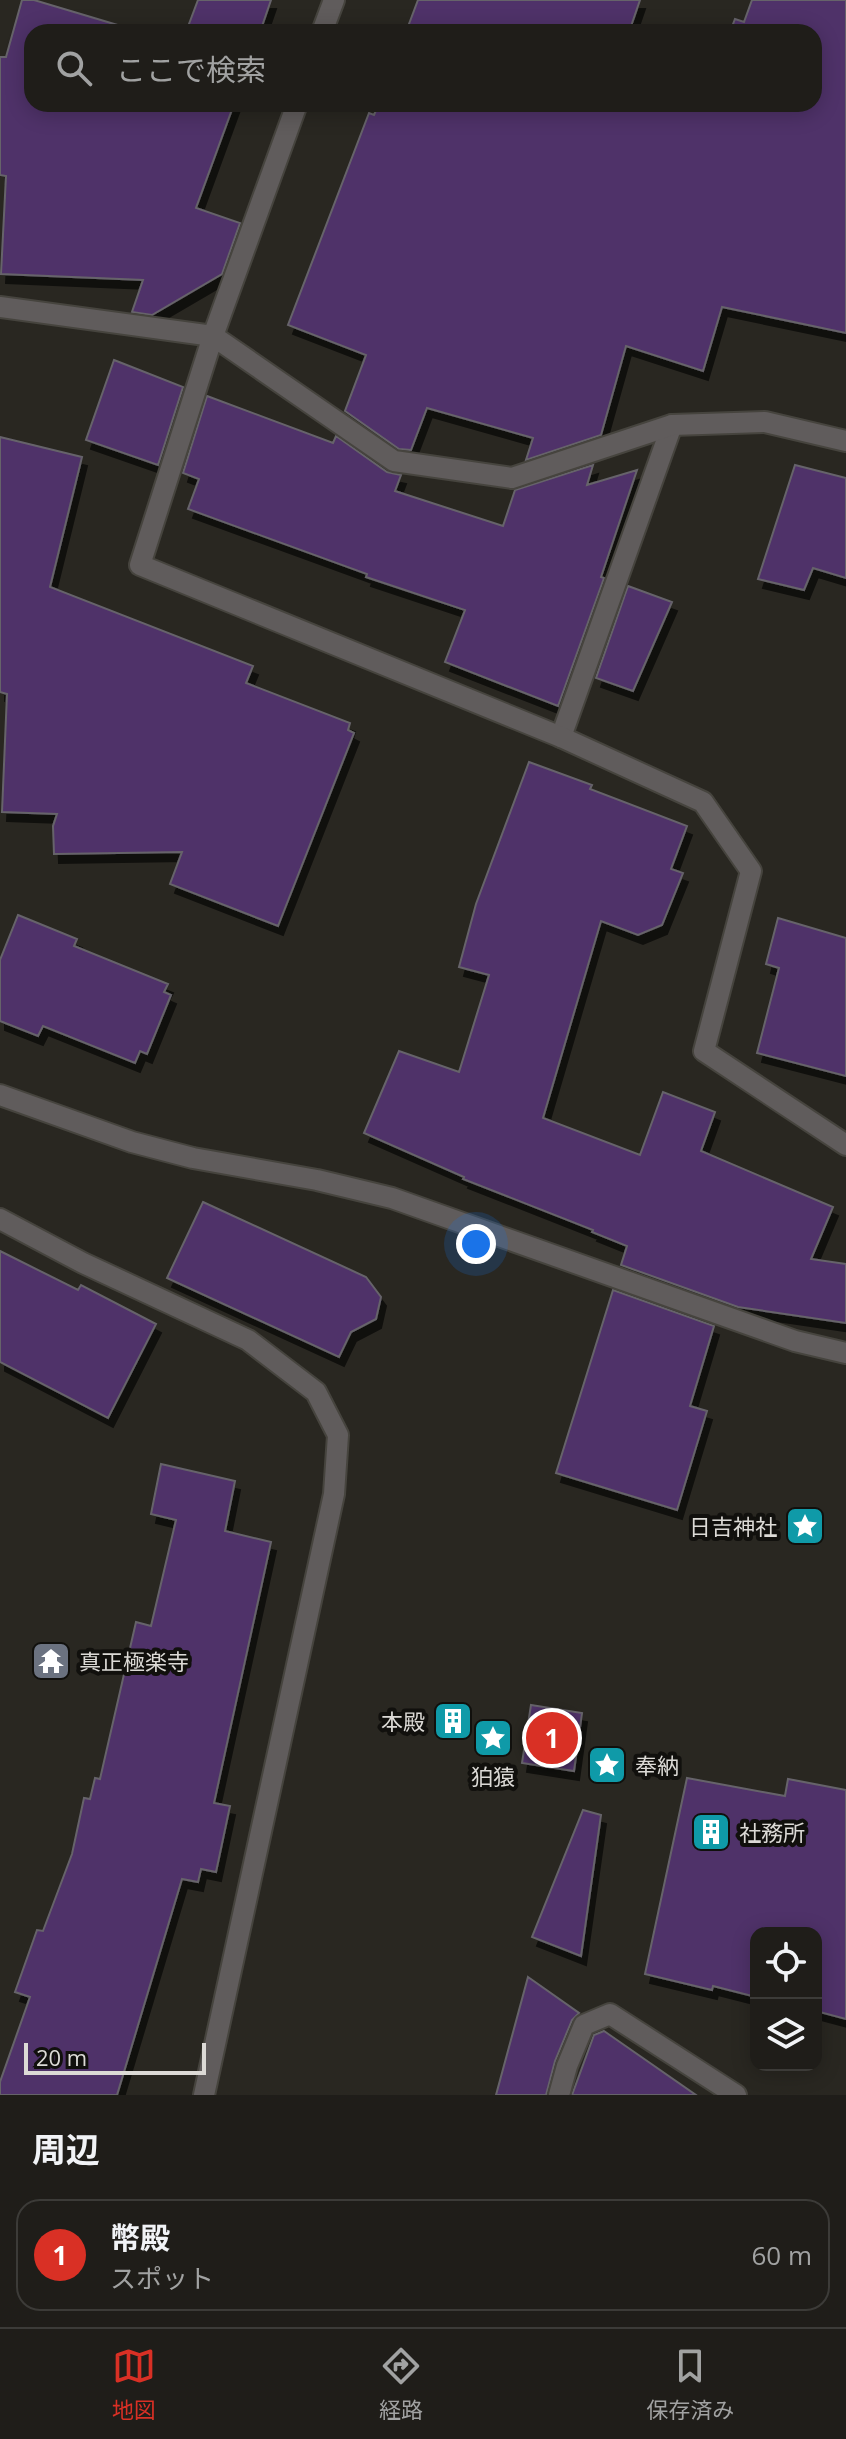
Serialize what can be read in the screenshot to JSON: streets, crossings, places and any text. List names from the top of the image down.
{
  "places": {
    "place": ["日吉神社", "狛猿", "奉納"],
    "temple": ["真正極楽寺"],
    "building": ["本殿", "社務所"]
  },
  "scale_bar": "20 m",
  "page": {
    "search": "ここで検索",
    "pins": "1",
    "scale": "20 m",
    "heading": "周辺",
    "list": [
      {
        "mark": "1",
        "name": "幣殿",
        "note": "スポット",
        "value": "60 m"
      }
    ],
    "nav": ["地図", "経路", "保存済み"]
  }
}
